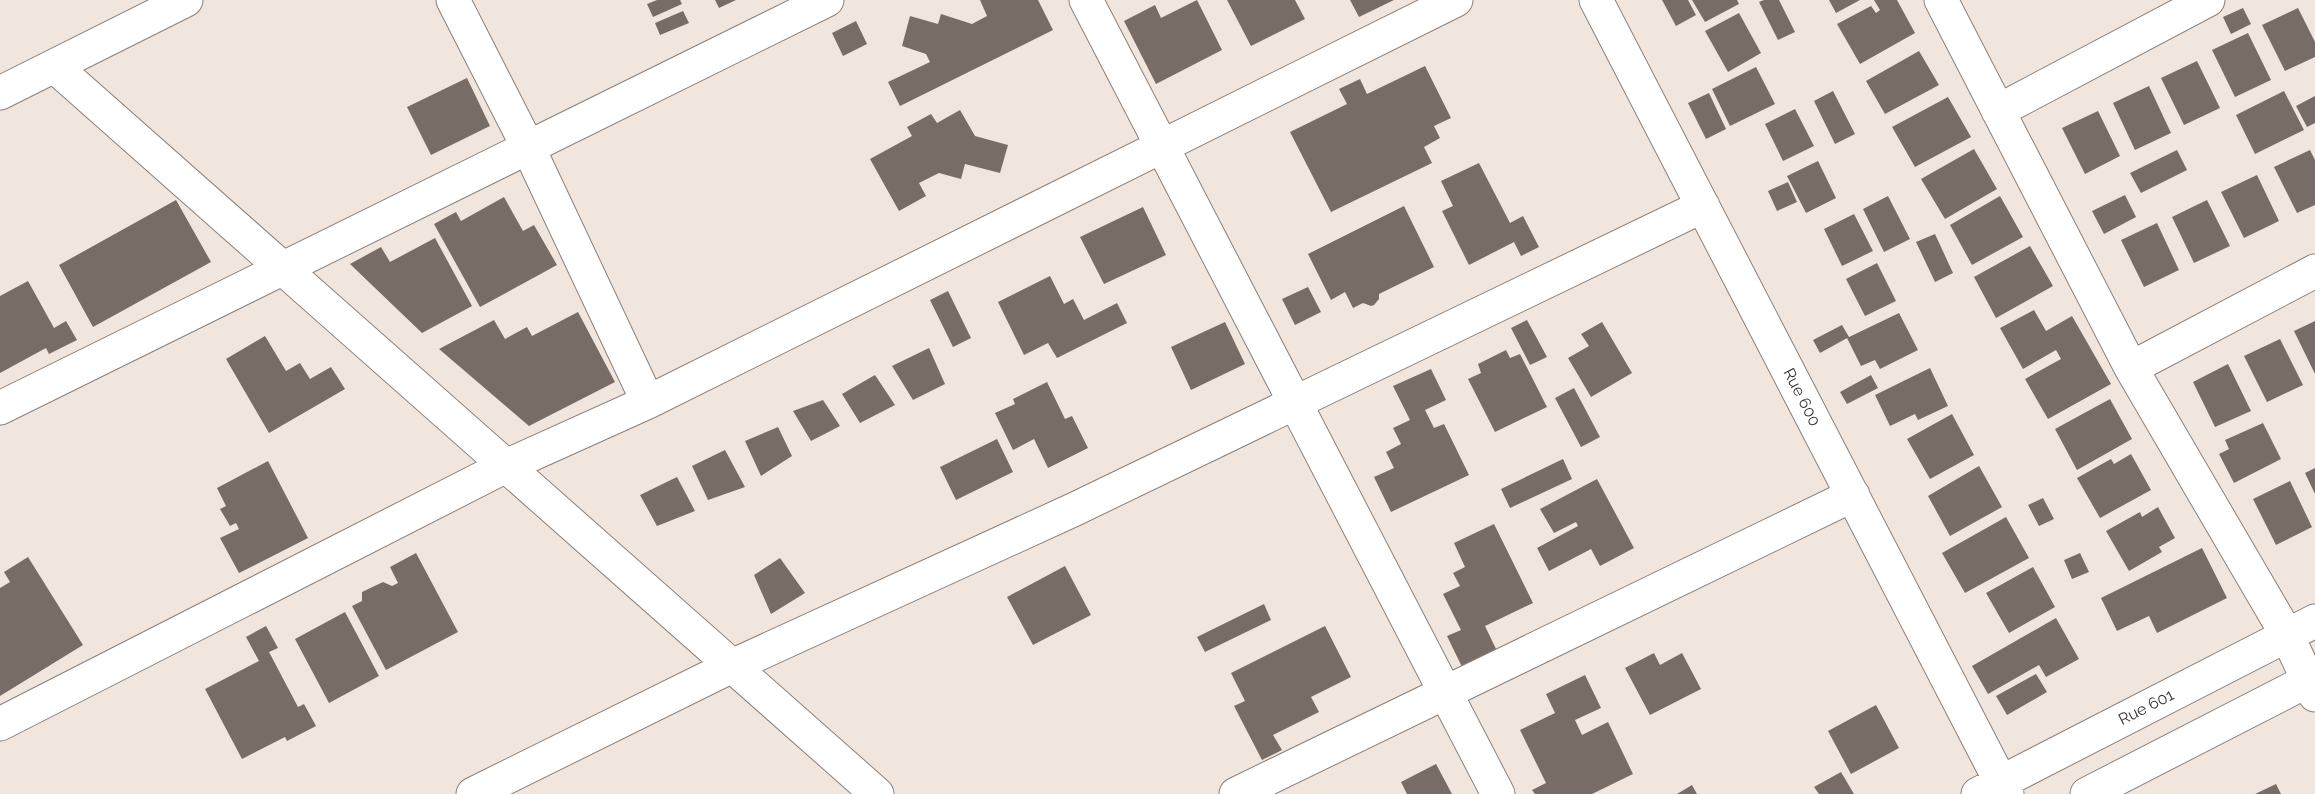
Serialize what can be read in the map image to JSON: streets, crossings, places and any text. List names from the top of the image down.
{
  "streets": {
    "street": ["Rue 600", "Rue 601"]
  },
  "crossings": [
    ["Rue 600", "Rue 601"]
  ]
}
